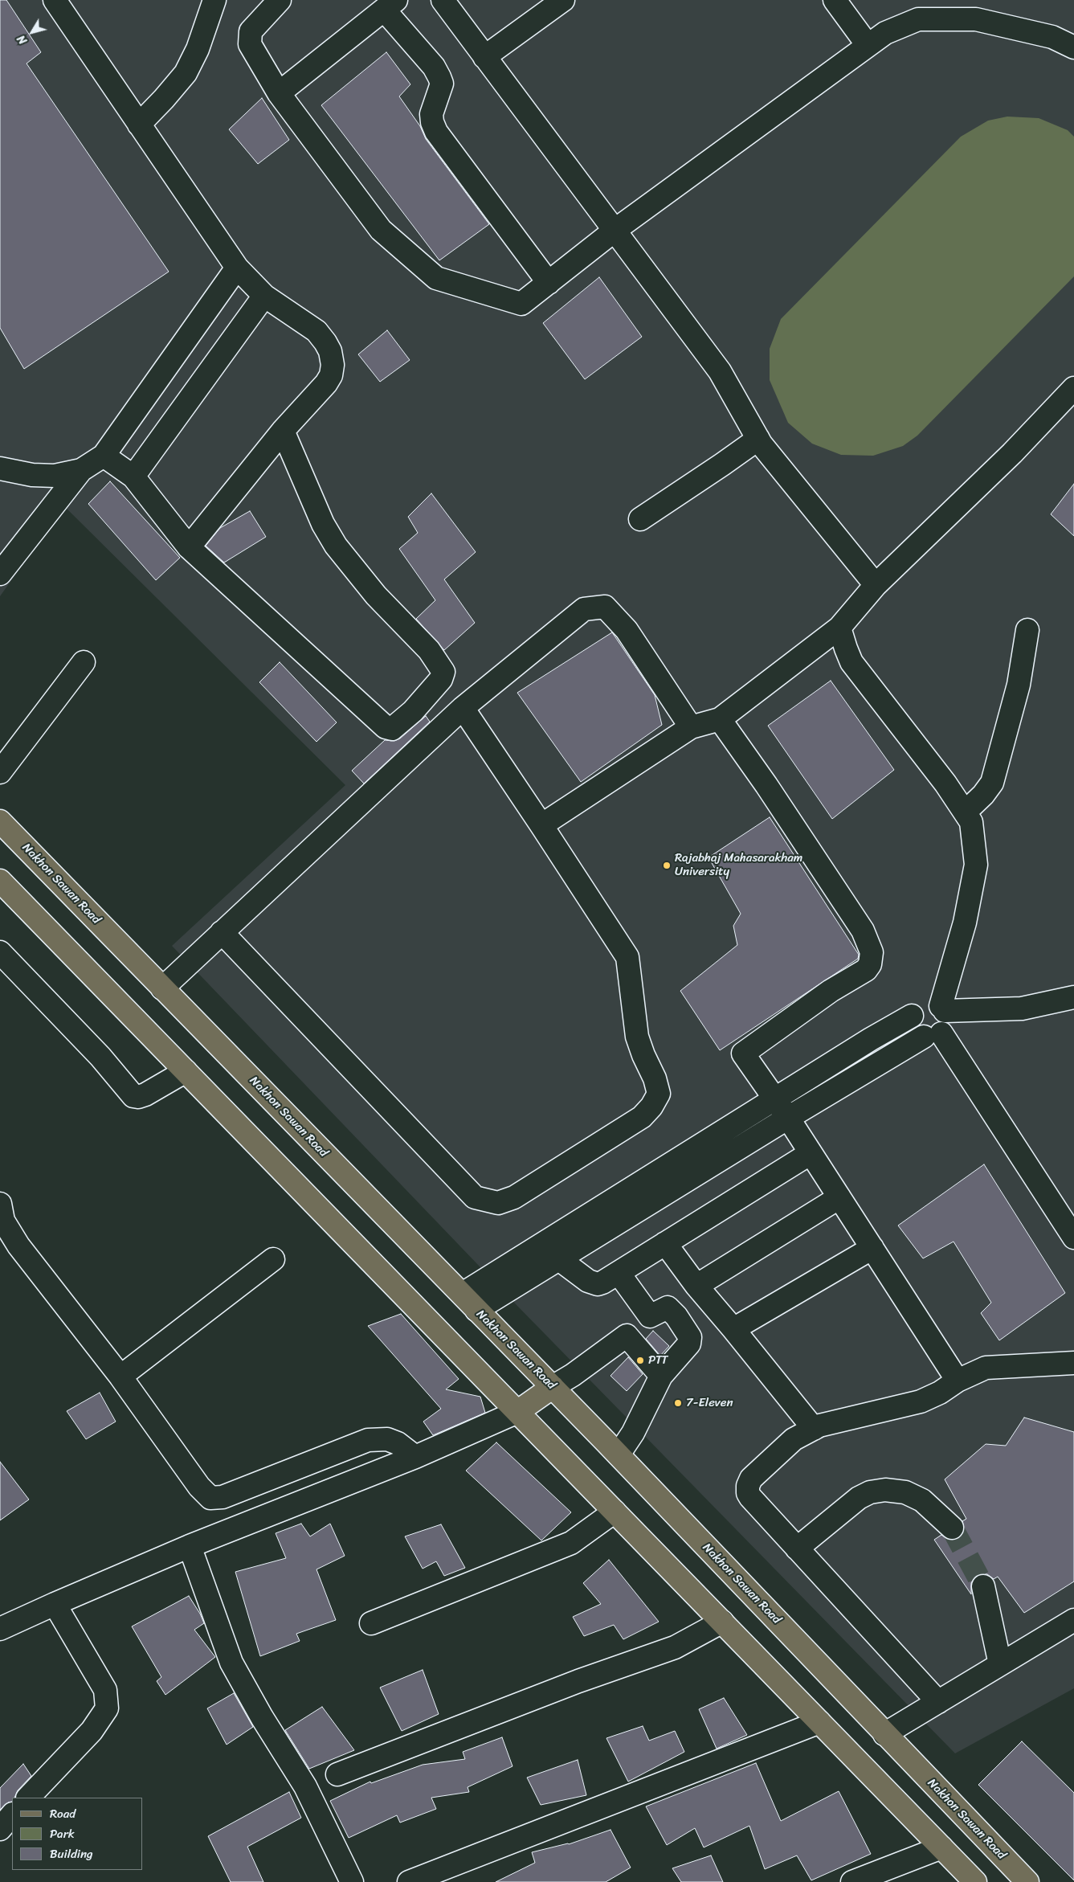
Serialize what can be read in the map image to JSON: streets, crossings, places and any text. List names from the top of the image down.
{
  "streets": {
    "main road": ["Nakhon Sawan Road"]
  },
  "places": ["Rajabhaj Mahasarakham University", "PTT", "7-Eleven"],
  "legend": ["Road", "Park", "Building"],
  "north": "bottom left"
}
